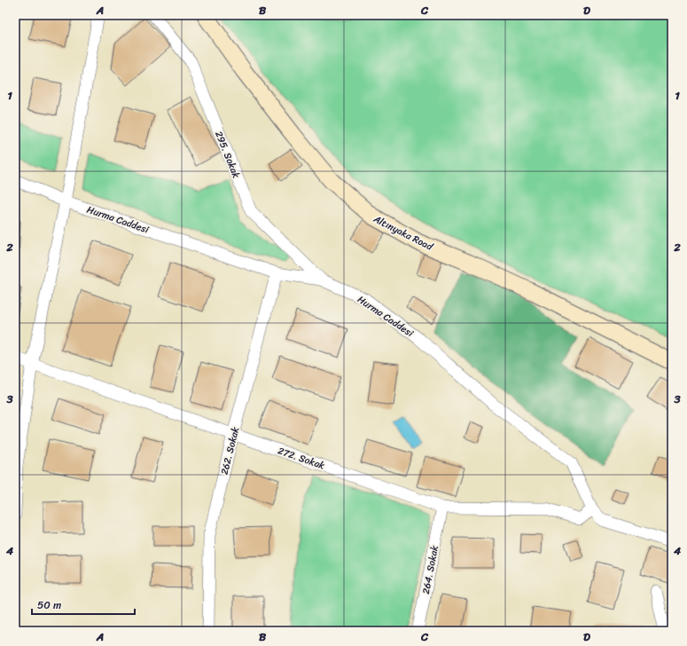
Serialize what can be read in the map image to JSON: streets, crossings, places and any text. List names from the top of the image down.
{
  "streets": {
    "main road": ["Altınyaka Road"],
    "street": [
      "295. Sokak",
      "Hurma Caddesi",
      "262. Sokak",
      "272. Sokak",
      "264. Sokak"
    ]
  },
  "crossings": [
    ["295. Sokak", "Hurma Caddesi"],
    ["Hurma Caddesi", "262. Sokak"],
    ["Hurma Caddesi", "272. Sokak"],
    ["262. Sokak", "272. Sokak"],
    ["272. Sokak", "264. Sokak"]
  ],
  "scale_bar": "50 m",
  "grid": {
    "columns": [
      "A",
      "B",
      "C",
      "D"
    ],
    "rows": [
      "1",
      "2",
      "3",
      "4"
    ]
  }
}
